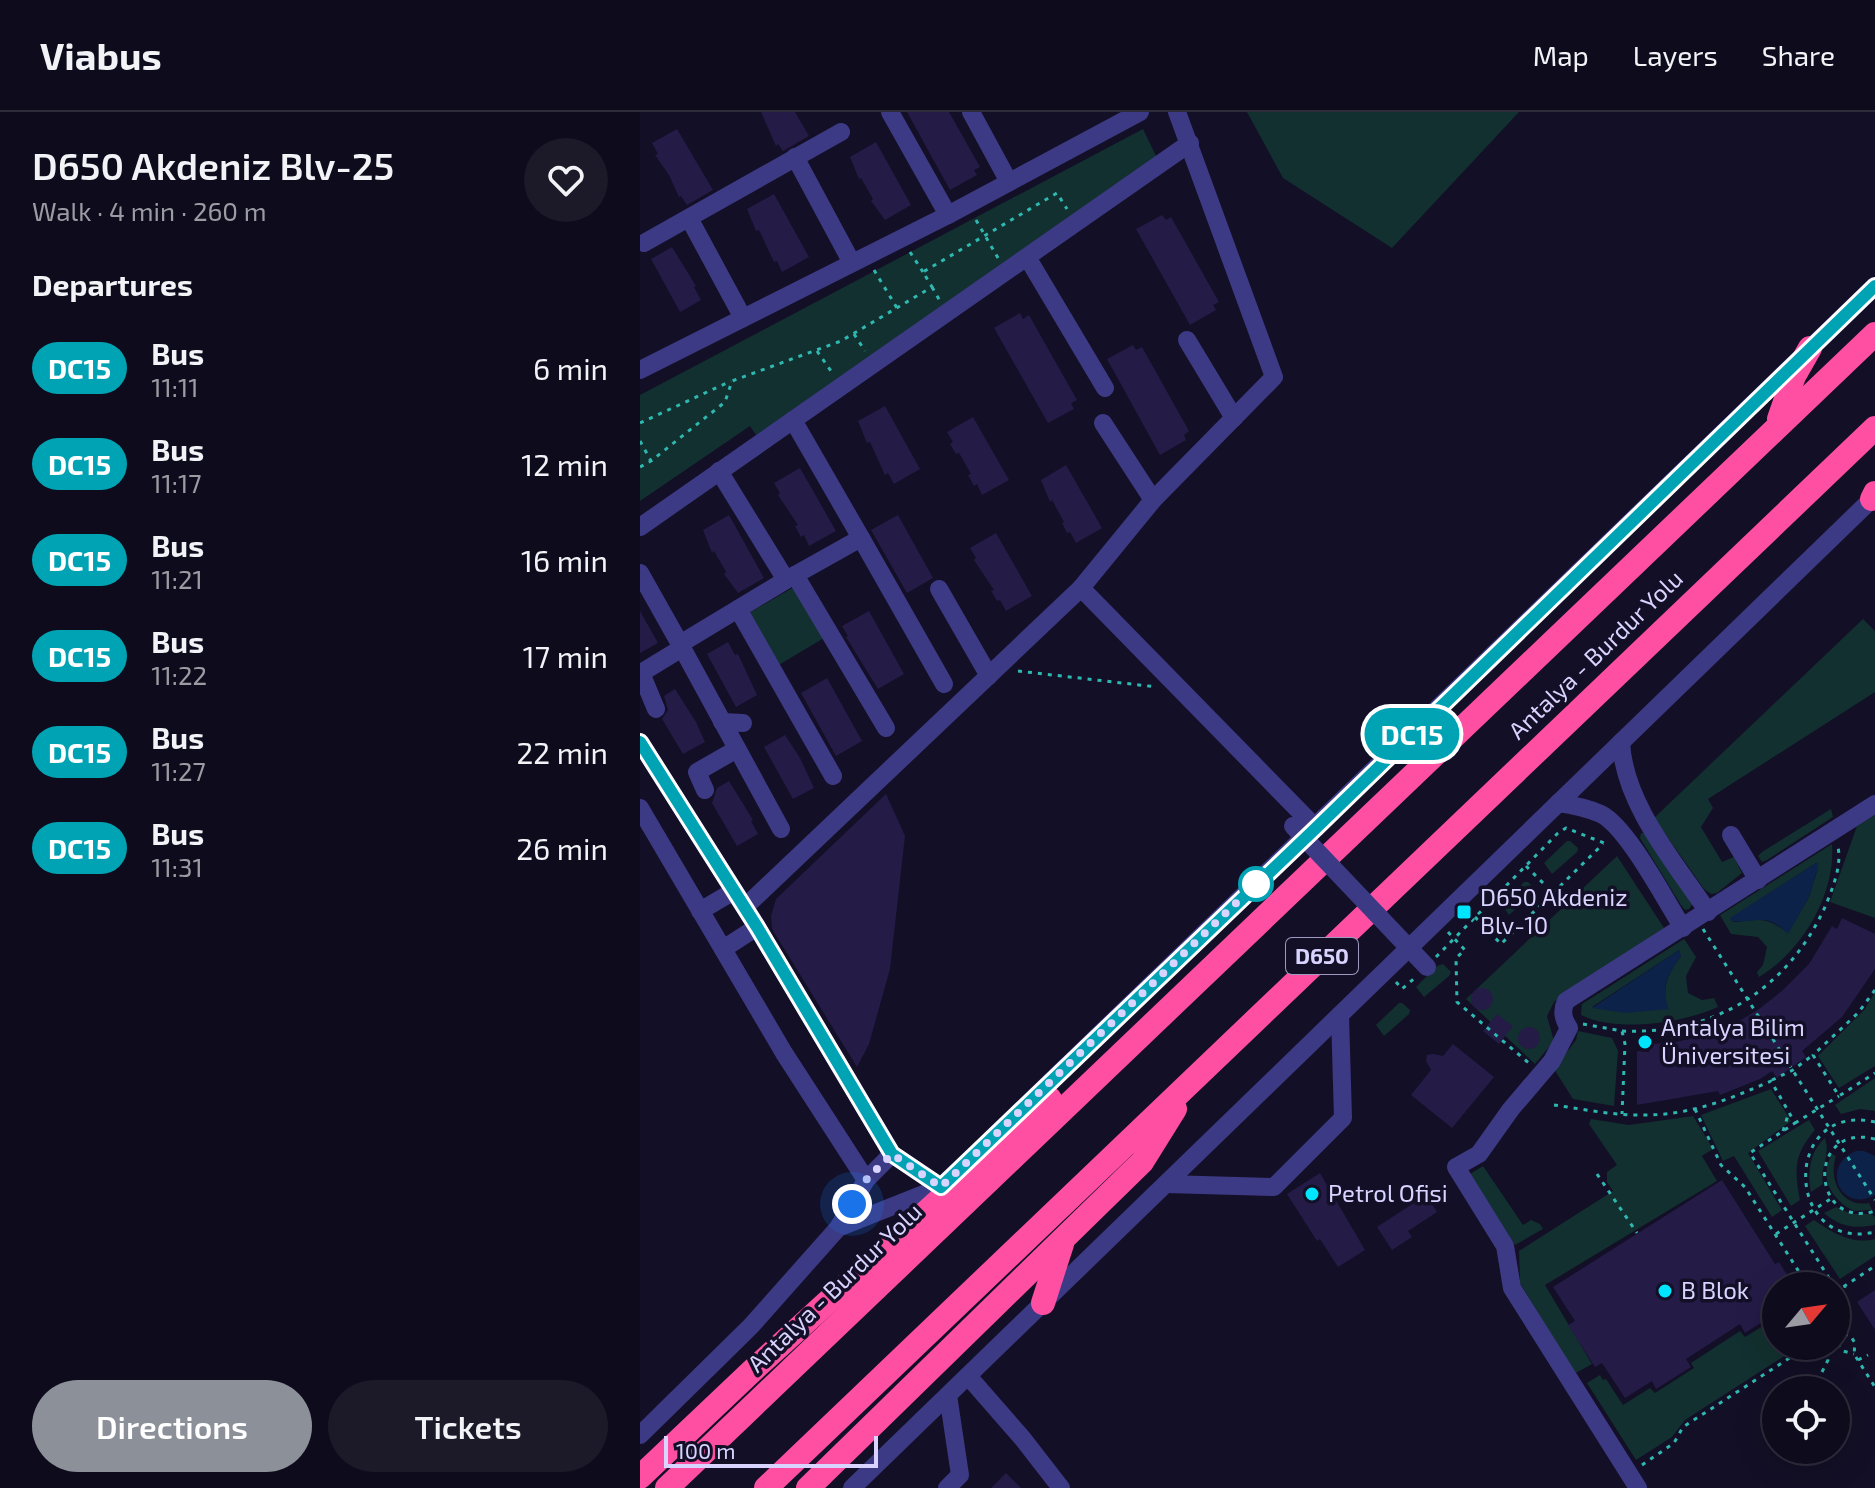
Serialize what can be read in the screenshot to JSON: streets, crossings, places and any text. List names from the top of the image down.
{
  "streets": {
    "highway": ["Antalya - Burdur Yolu", "D650"]
  },
  "places": {
    "transit": ["D650 Akdeniz Blv-10"],
    "other": ["Antalya Bilim Üniversitesi", "Petrol Ofisi", "B Blok"]
  },
  "lines": ["bus line DC15"],
  "scale_bar": "100 m",
  "north": "top right",
  "page": {
    "header": "Viabus",
    "nav": ["Map", "Layers", "Share"],
    "heading": [
      ["D650 Akdeniz Blv-25", "Walk · 4 min · 260 m"],
      "Departures"
    ],
    "on_map": "DC15",
    "list": [
      {
        "mark": "DC15",
        "name": "Bus",
        "note": "11:11",
        "value": "6 min"
      },
      {
        "mark": "DC15",
        "name": "Bus",
        "note": "11:17",
        "value": "12 min"
      },
      {
        "mark": "DC15",
        "name": "Bus",
        "note": "11:21",
        "value": "16 min"
      },
      {
        "mark": "DC15",
        "name": "Bus",
        "note": "11:22",
        "value": "17 min"
      },
      {
        "mark": "DC15",
        "name": "Bus",
        "note": "11:27",
        "value": "22 min"
      },
      {
        "mark": "DC15",
        "name": "Bus",
        "note": "11:31",
        "value": "26 min"
      }
    ],
    "buttons": ["Directions", "Tickets"],
    "scale": "100 m"
  }
}
